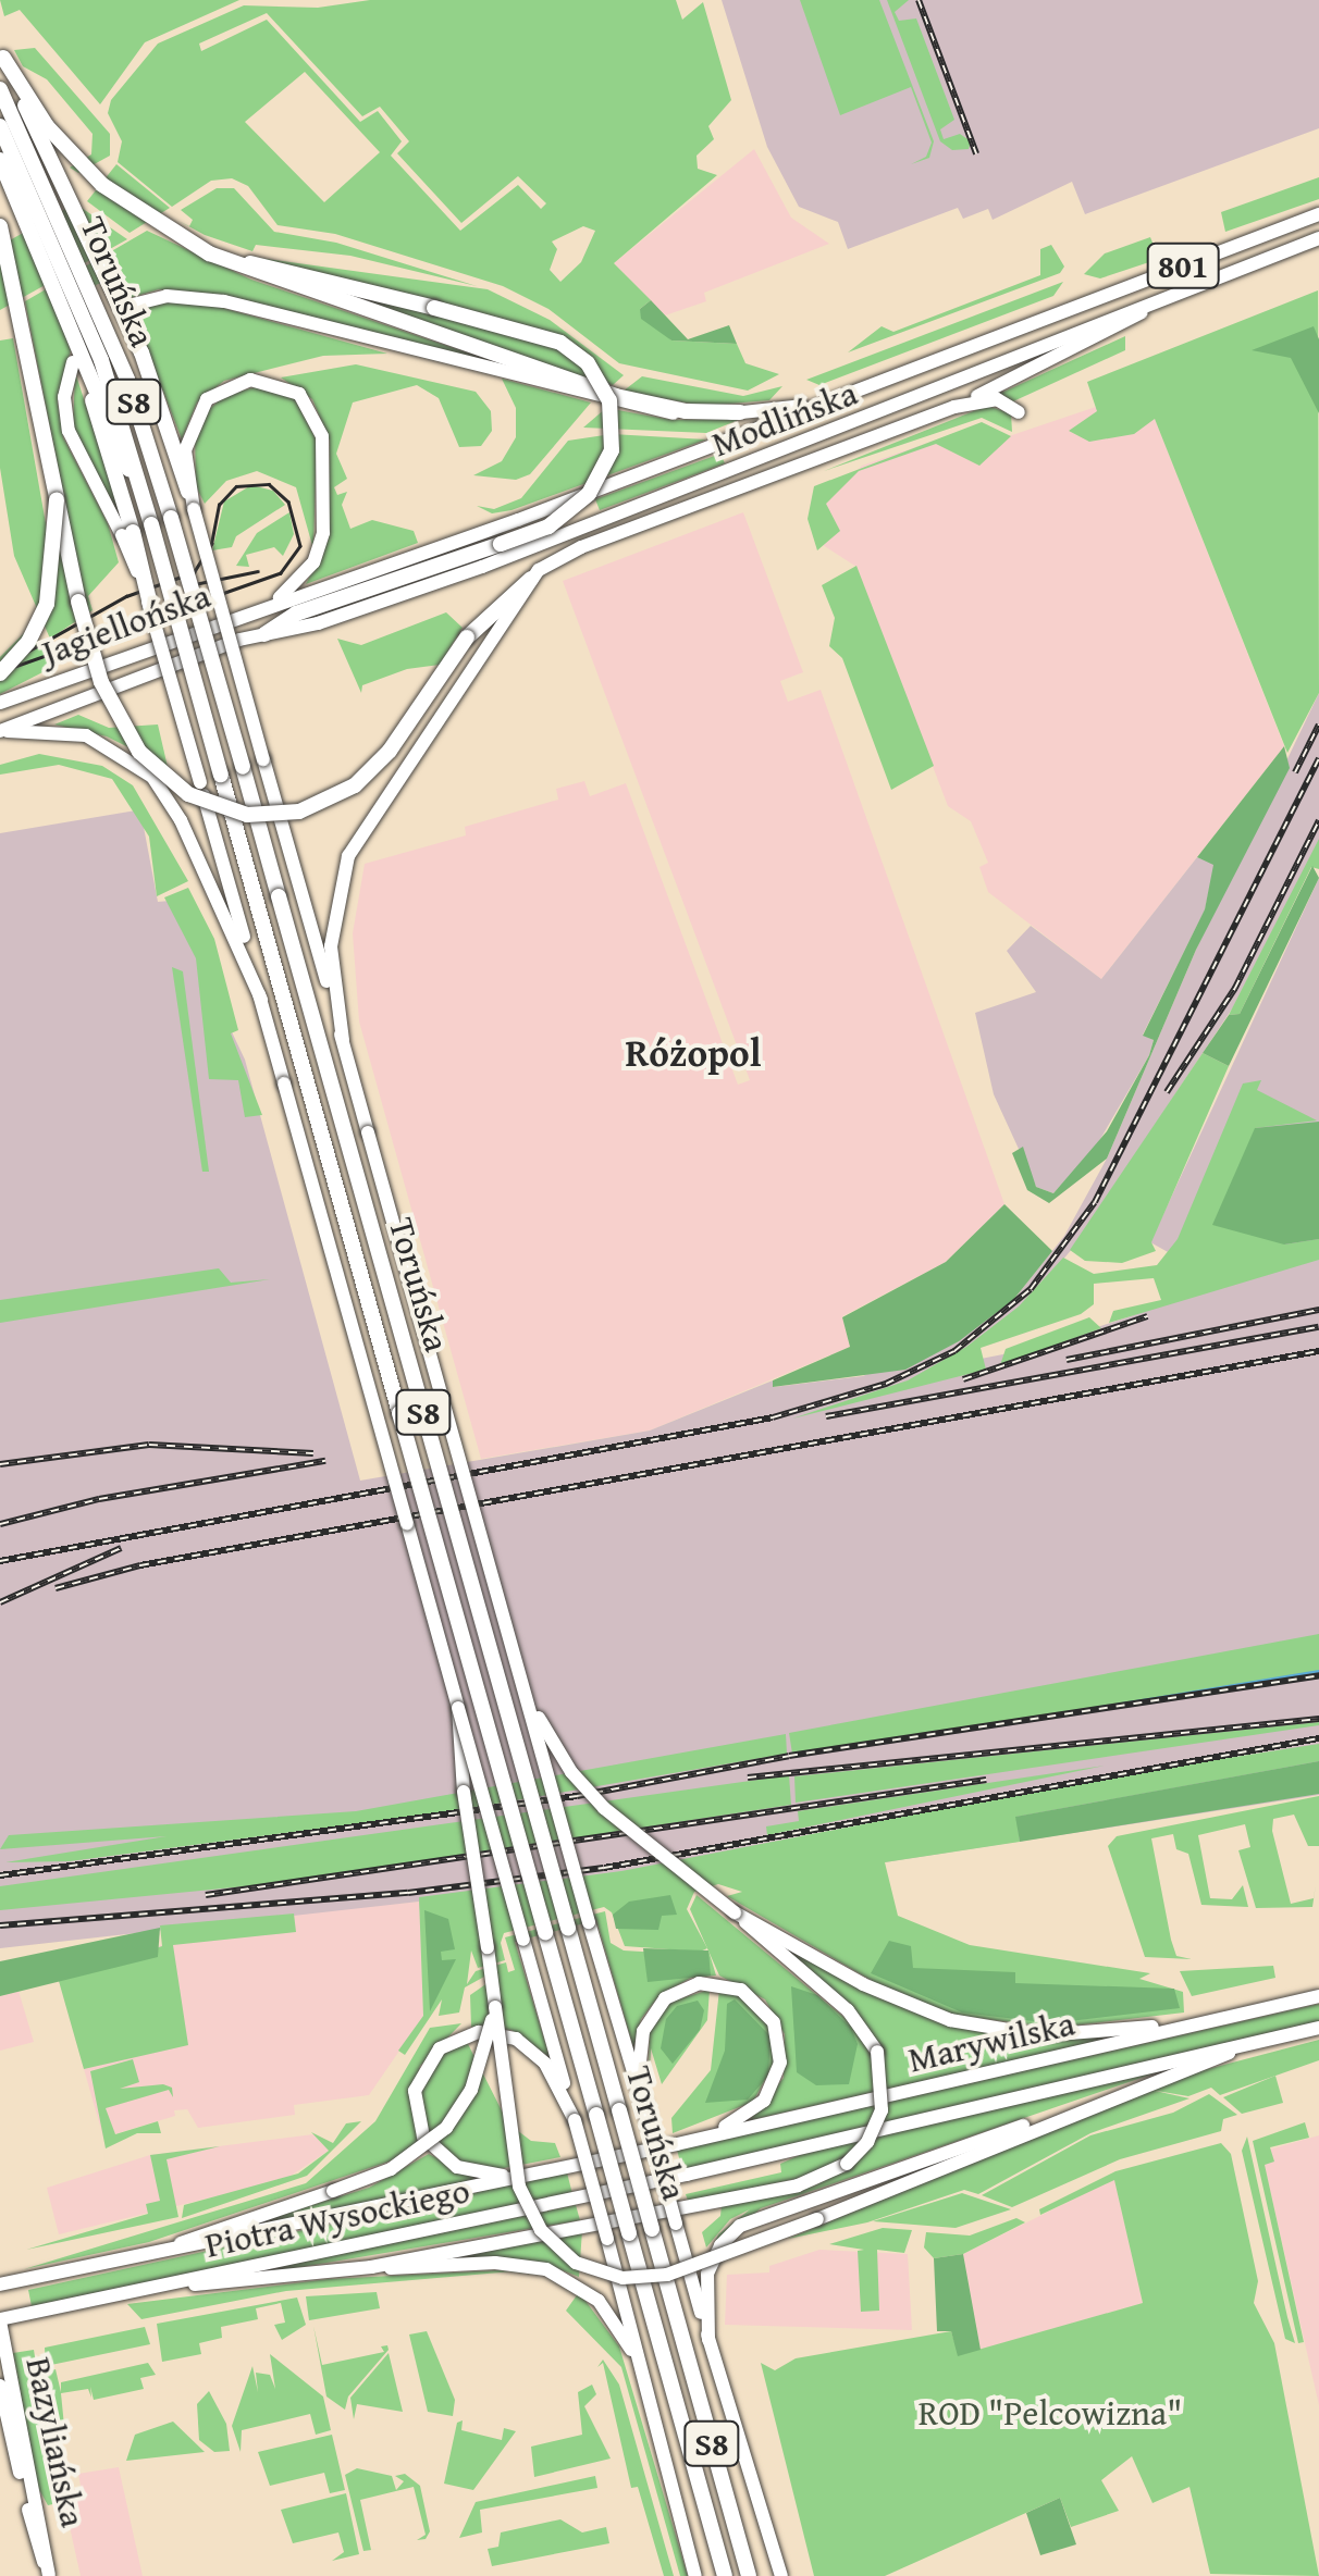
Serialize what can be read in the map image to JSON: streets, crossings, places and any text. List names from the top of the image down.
{
  "streets": {
    "highway": ["Toruńska", "S8"],
    "main road": [
      "801",
      "Modlińska",
      "Jagiellońska",
      "Marywilska",
      "Piotra Wysockiego",
      "Bazyliańska"
    ]
  },
  "crossings": [
    ["Toruńska", "Modlińska"],
    ["Toruńska", "Jagiellońska"],
    ["Modlińska", "Jagiellońska"],
    ["Marywilska", "Piotra Wysockiego"],
    ["Piotra Wysockiego", "Bazyliańska"]
  ],
  "districts": ["Różopol"],
  "parks": ["ROD \"Pelcowizna\""]
}
